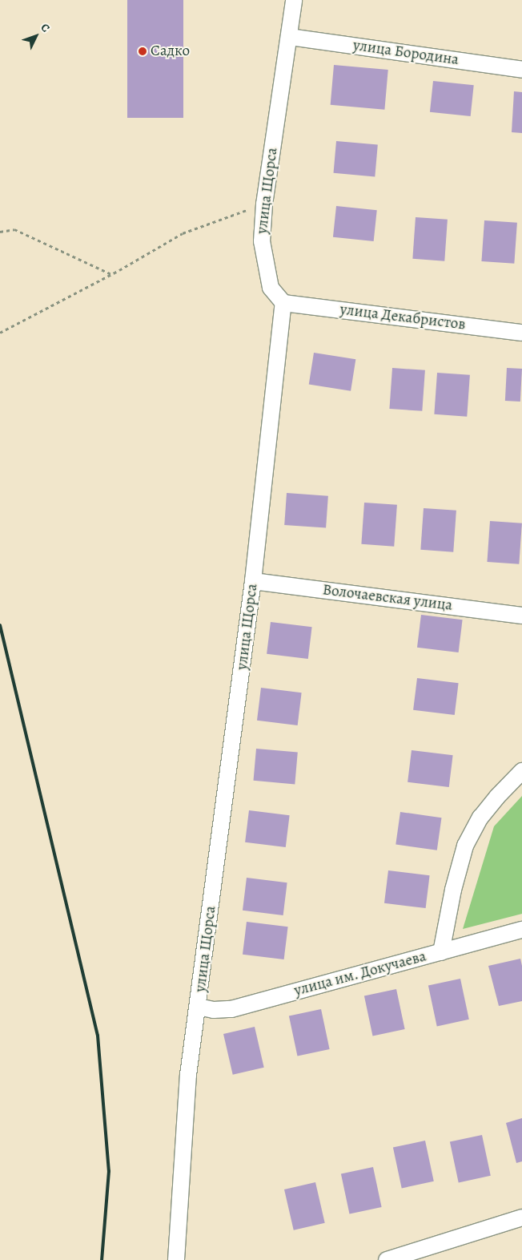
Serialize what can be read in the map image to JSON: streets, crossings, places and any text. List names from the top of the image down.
{
  "streets": {
    "street": [
      "улица Бородина",
      "улица Щорса",
      "улица Декабристов",
      "Волочаевская улица",
      "улица им. Докучаева"
    ]
  },
  "crossings": [
    ["улица Бородина", "улица Щорса"],
    ["улица Щорса", "улица Декабристов"],
    ["улица Щорса", "Волочаевская улица"],
    ["улица Щорса", "улица им. Докучаева"]
  ],
  "places": ["Садко"],
  "north": "top right"
}
